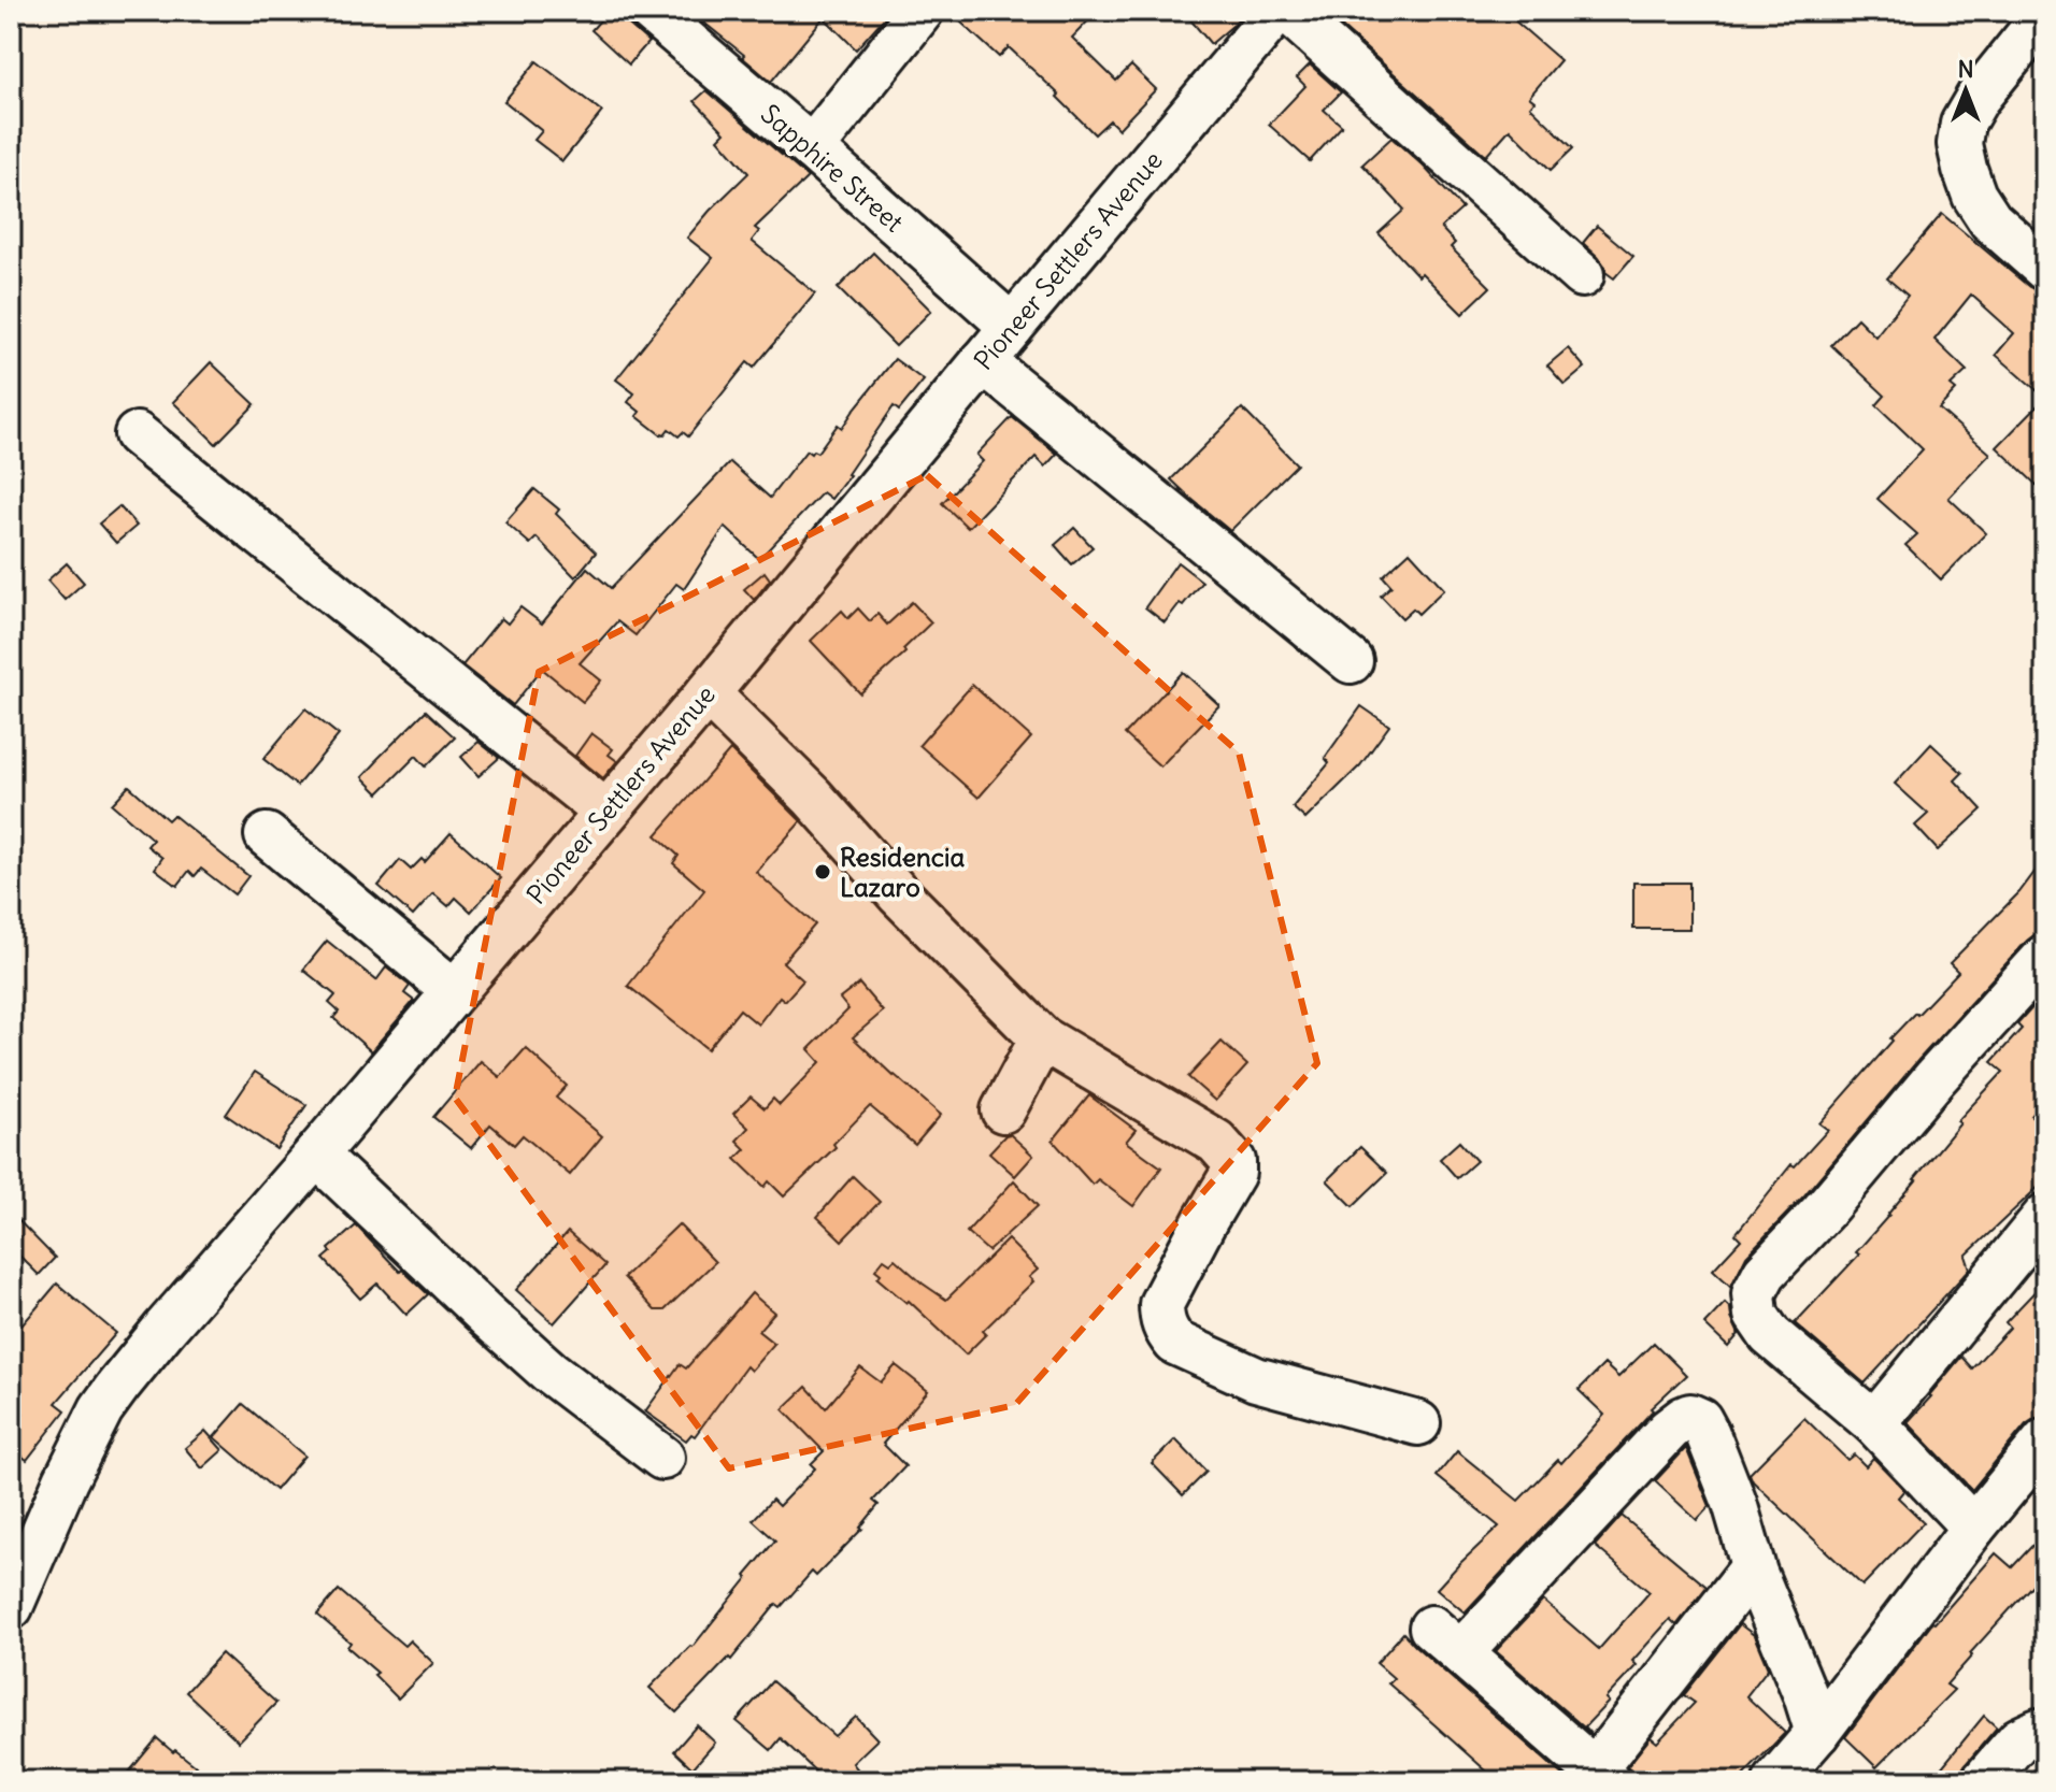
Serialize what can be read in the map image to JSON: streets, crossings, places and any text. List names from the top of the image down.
{
  "streets": {
    "street": ["Sapphire Street", "Pioneer Settlers Avenue"]
  },
  "crossings": [
    ["Sapphire Street", "Pioneer Settlers Avenue"]
  ],
  "places": ["Residencia Lazaro"],
  "north": "top"
}
